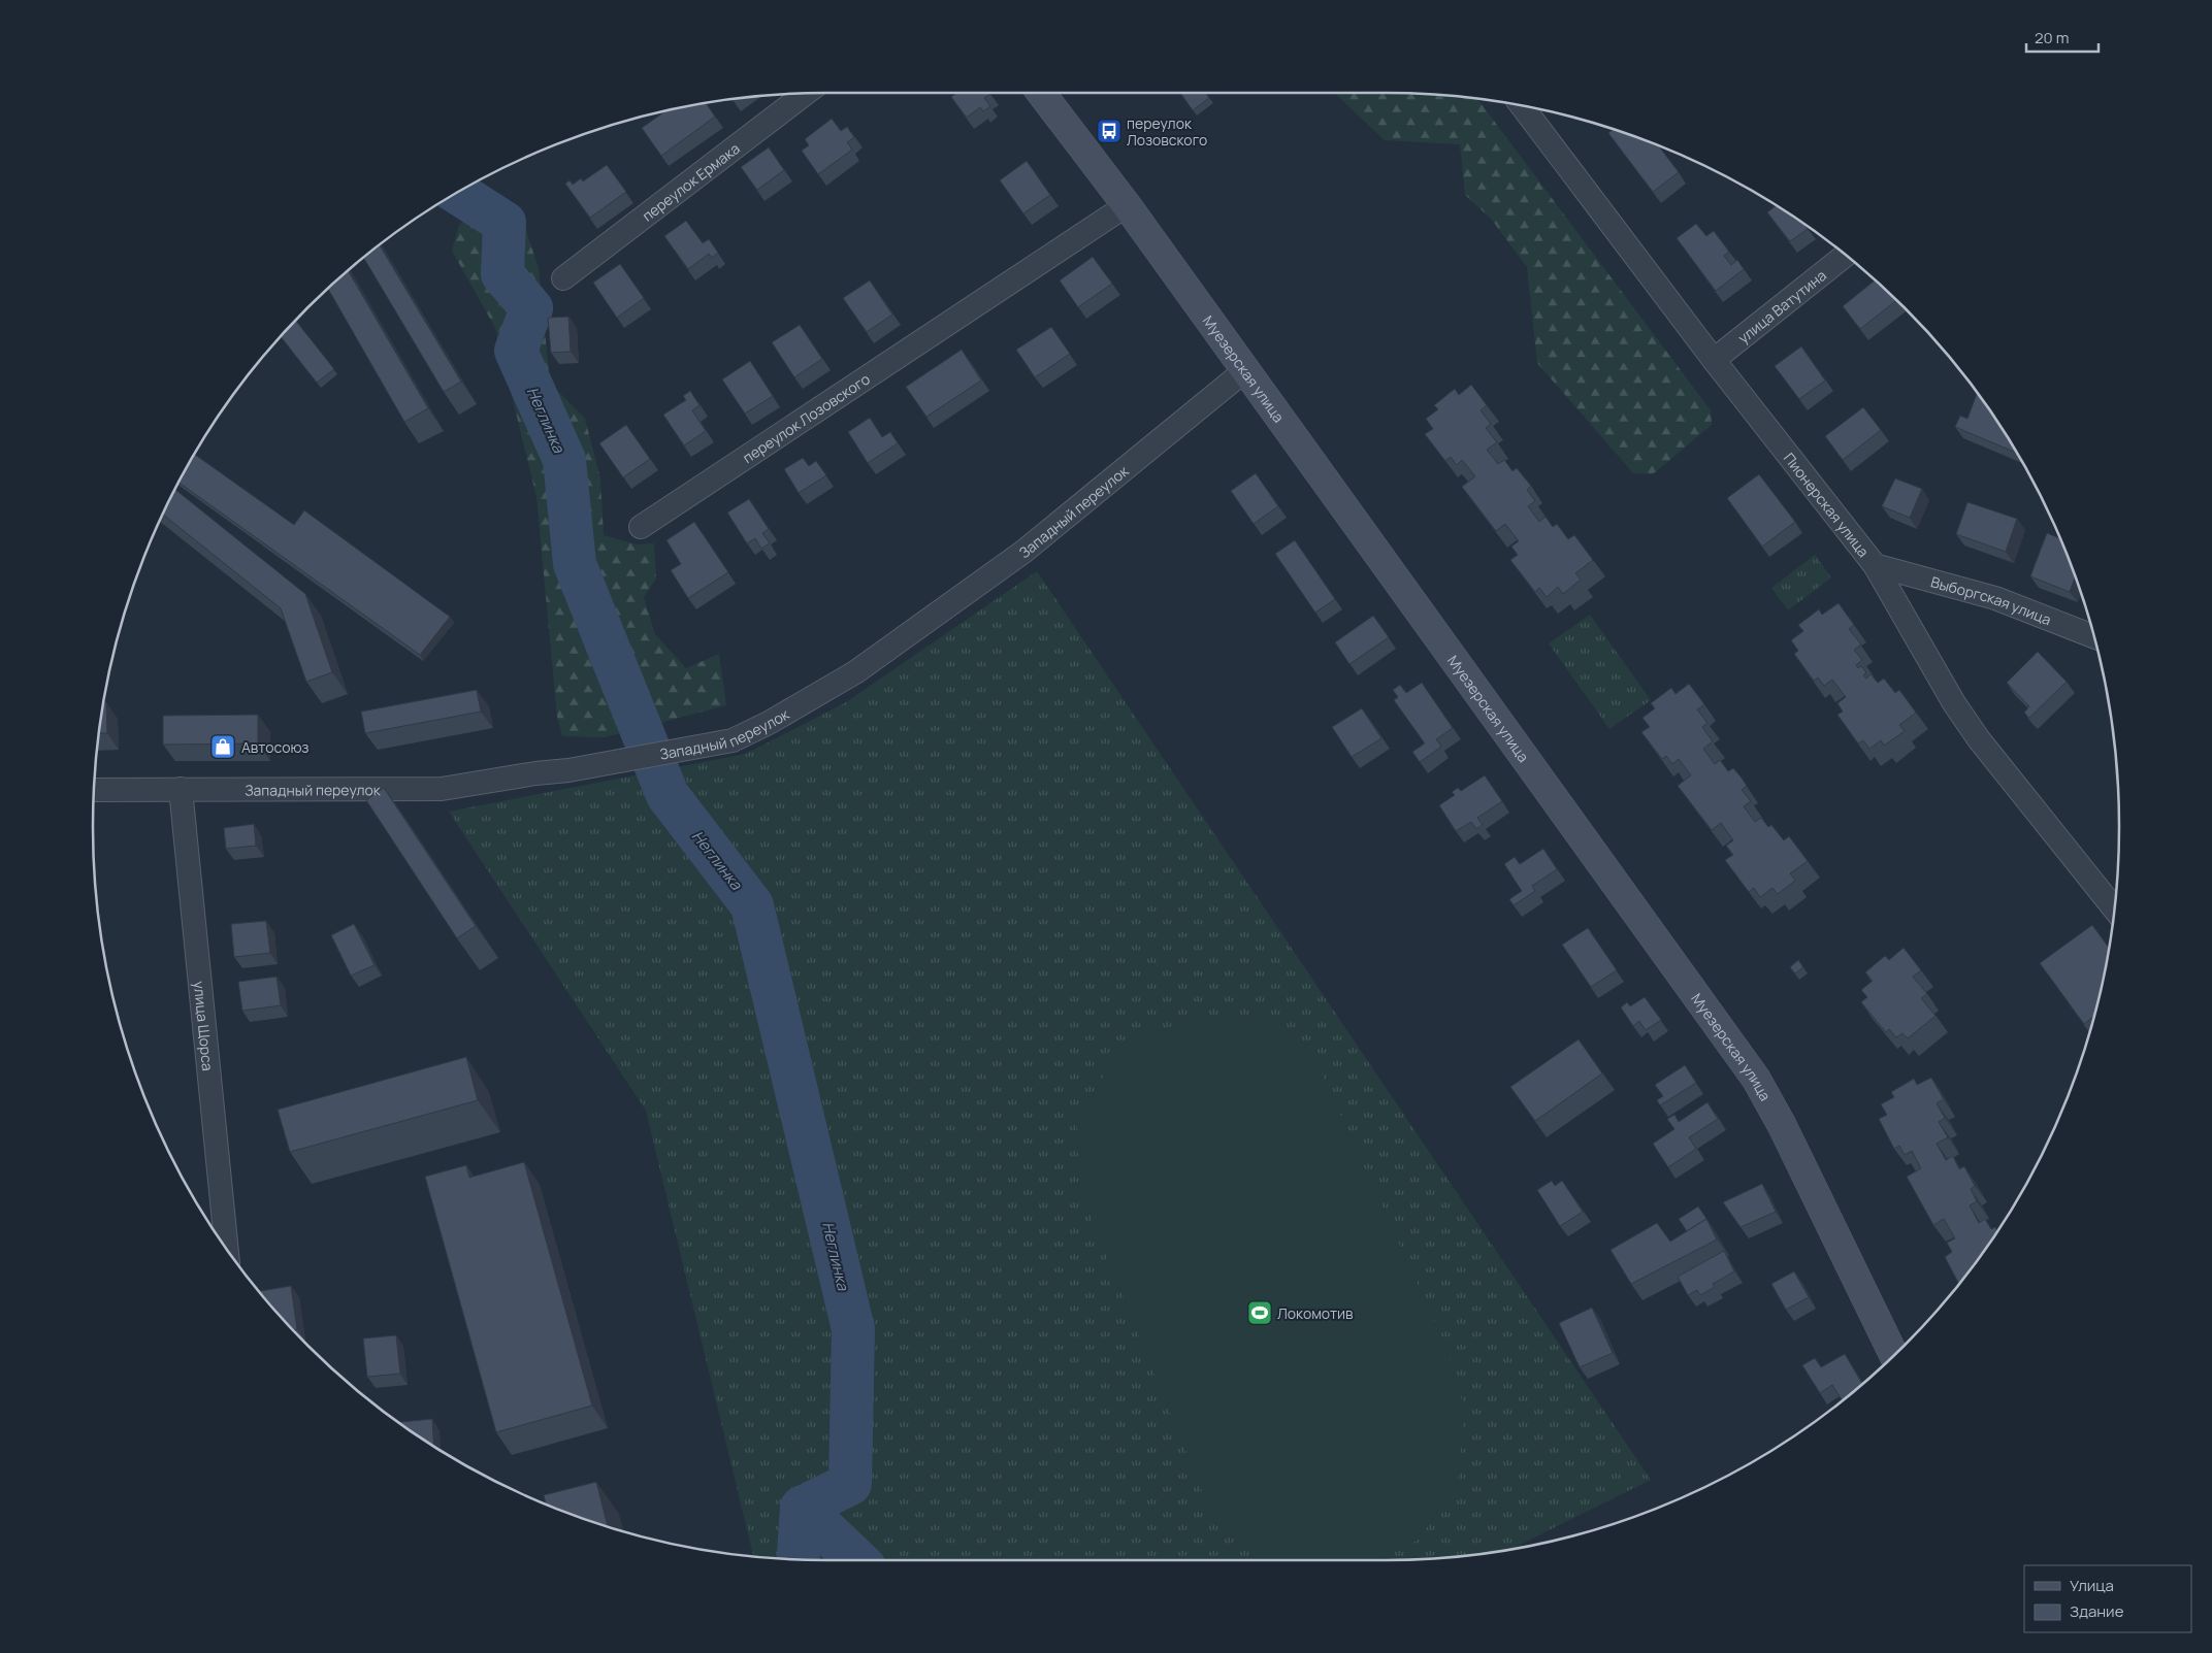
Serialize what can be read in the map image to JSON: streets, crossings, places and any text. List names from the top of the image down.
{
  "streets": {
    "main road": ["Муезерская улица"],
    "street": [
      "переулок Ермака",
      "улица Ватутина",
      "переулок Лозовского",
      "Пионерская улица",
      "Западный переулок",
      "Выборгская улица",
      "улица Щорса"
    ]
  },
  "crossings": [
    ["улица Ватутина", "Пионерская улица"],
    ["Муезерская улица", "переулок Лозовского"],
    ["Муезерская улица", "Западный переулок"],
    ["Пионерская улица", "Выборгская улица"],
    ["Западный переулок", "улица Щорса"]
  ],
  "water": ["Неглинка"],
  "places": {
    "bus stop": ["переулок Лозовского"],
    "shop": ["Автосоюз"],
    "sports": ["Локомотив"]
  },
  "legend": ["Улица", "Здание"],
  "scale_bar": "20 m"
}
